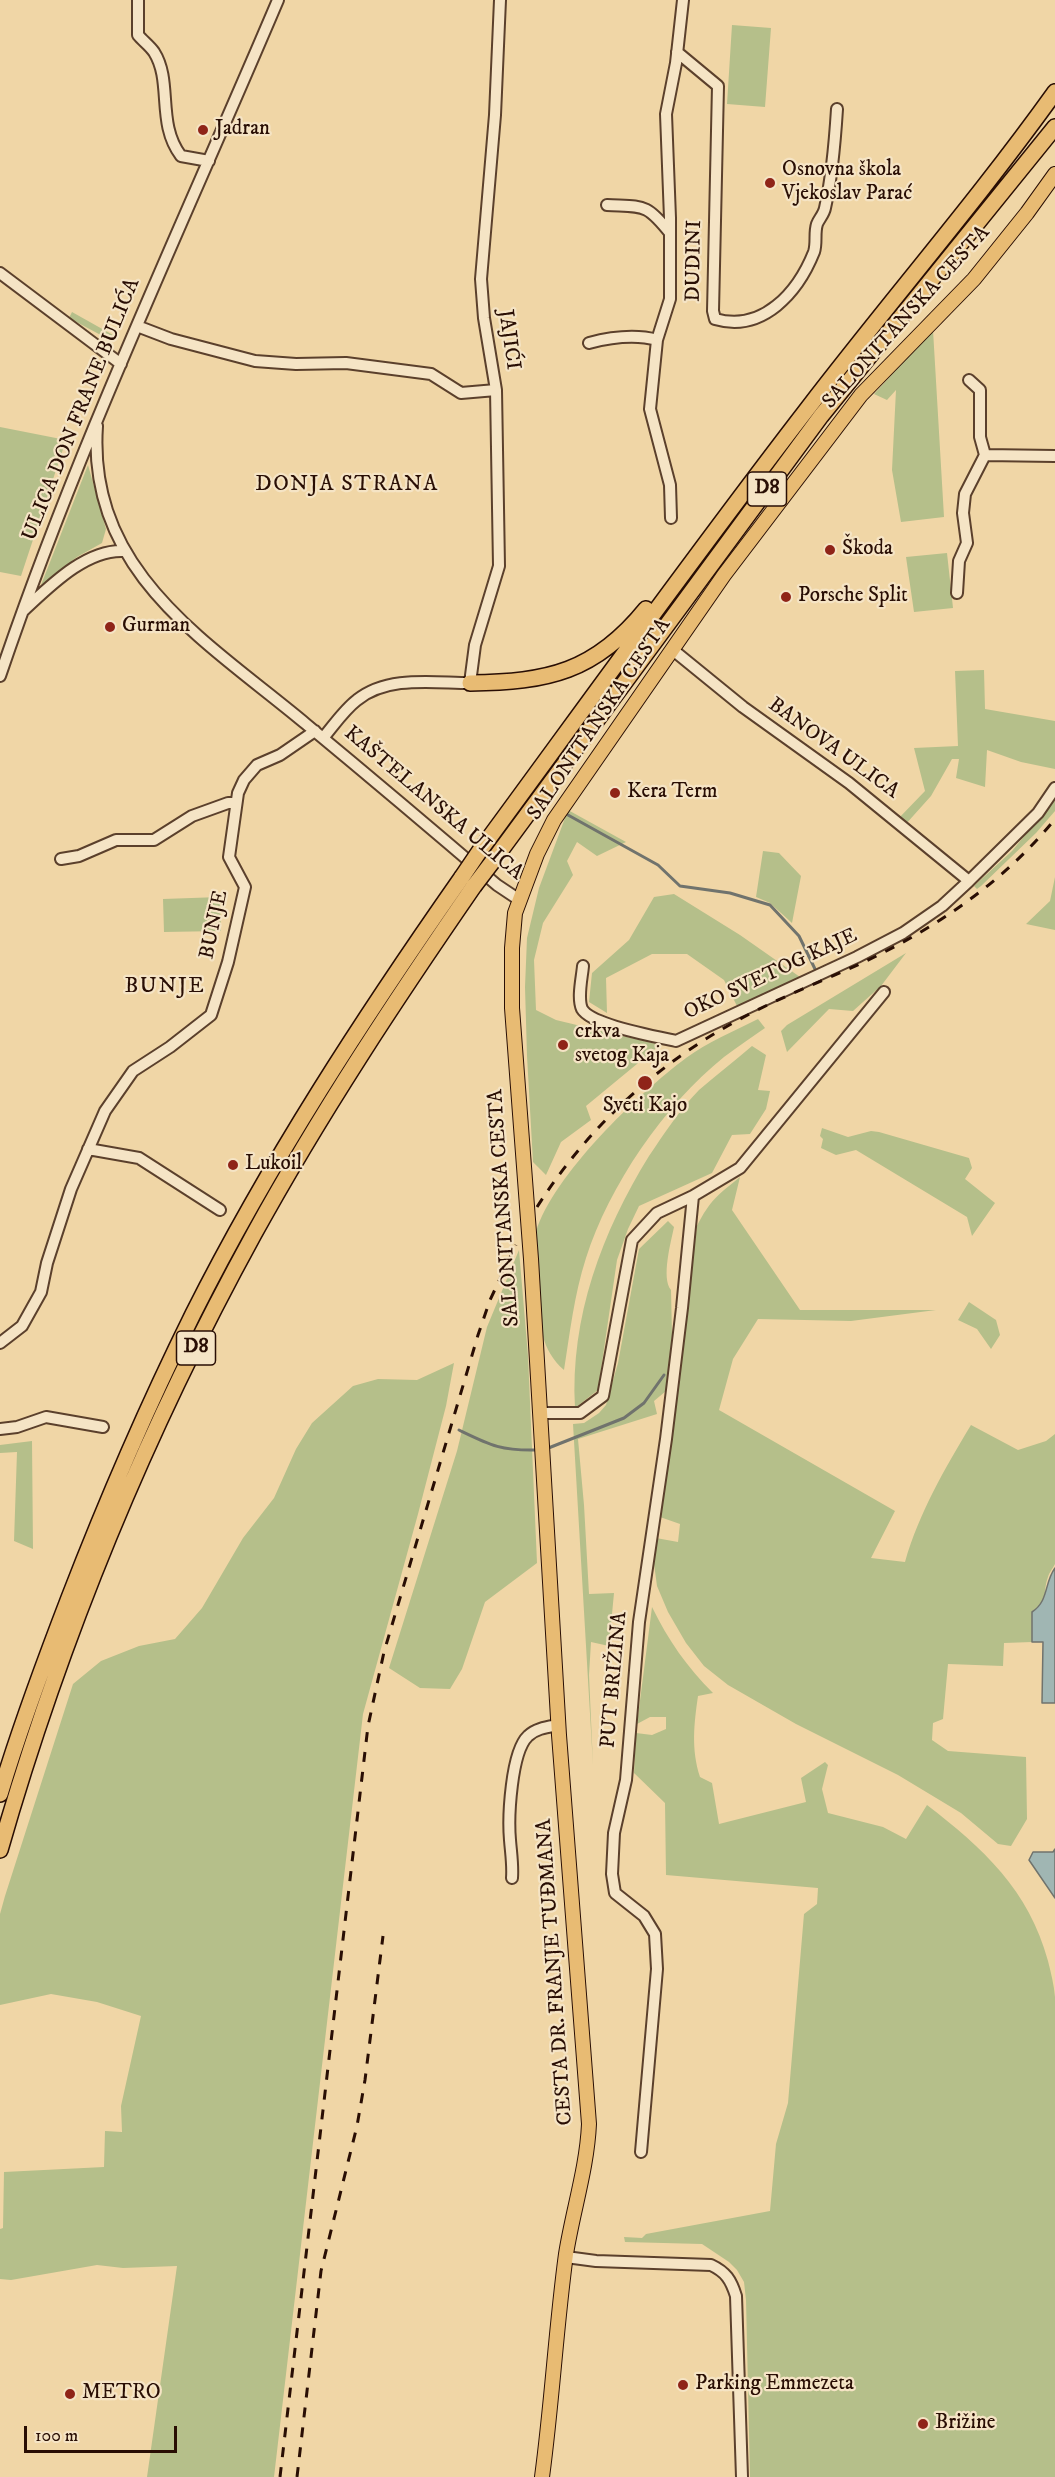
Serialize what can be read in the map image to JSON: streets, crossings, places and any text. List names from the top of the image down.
{
  "streets": {
    "highway": ["D8"],
    "main road": ["SALONITANSKA CESTA", "CESTA DR. FRANJE TUĐMANA"],
    "street": [
      "DUDINI",
      "JAJIĆI",
      "ULICA DON FRANE BULIĆA",
      "BANOVA ULICA",
      "KAŠTELANSKA ULICA",
      "BUNJE",
      "OKO SVETOG KAJE",
      "PUT BRIŽINA"
    ]
  },
  "crossings": [
    ["SALONITANSKA CESTA", "BANOVA ULICA"],
    ["SALONITANSKA CESTA", "KAŠTELANSKA ULICA"],
    ["SALONITANSKA CESTA", "CESTA DR. FRANJE TUĐMANA"],
    ["JAJIĆI", "KAŠTELANSKA ULICA"],
    ["ULICA DON FRANE BULIĆA", "KAŠTELANSKA ULICA"],
    ["BANOVA ULICA", "OKO SVETOG KAJE"],
    ["KAŠTELANSKA ULICA", "BUNJE"]
  ],
  "districts": ["DONJA STRANA", "BUNJE"],
  "places": [
    "Jadran",
    "Osnovna škola Vjekoslav Parać",
    "Škoda",
    "Porsche Split",
    "Gurman",
    "Kera Term",
    "crkva svetog Kaja",
    "Sveti Kajo",
    "Lukoil",
    "Parking Emmezeta",
    "METRO",
    "Brižine"
  ],
  "scale_bar": "100 m"
}
